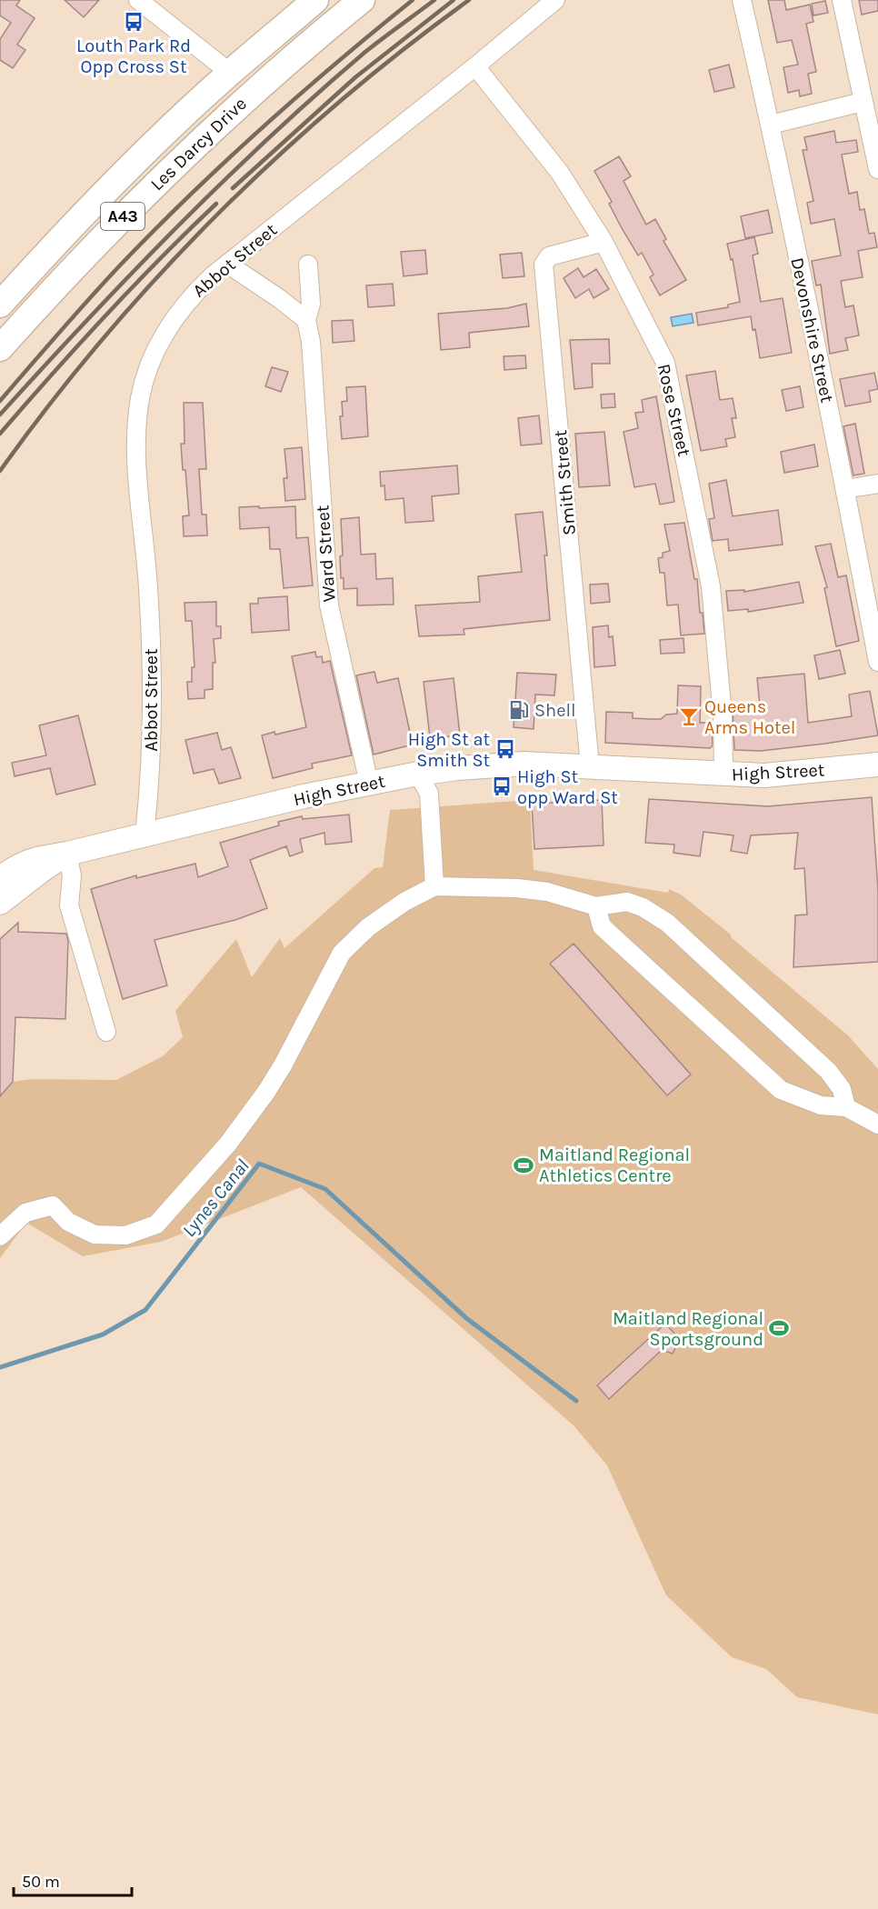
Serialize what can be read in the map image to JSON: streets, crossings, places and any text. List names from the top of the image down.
{
  "streets": {
    "highway": ["Les Darcy Drive", "A43"],
    "main road": ["High Street"],
    "street": [
      "Abbot Street",
      "Devonshire Street",
      "Rose Street",
      "Smith Street",
      "Ward Street"
    ]
  },
  "crossings": [
    ["Abbot Street", "Rose Street"],
    ["Abbot Street", "High Street"],
    ["Rose Street", "Smith Street"],
    ["Rose Street", "High Street"],
    ["Smith Street", "High Street"],
    ["Ward Street", "High Street"]
  ],
  "water": ["Lynes Canal"],
  "places": {
    "bus stop": ["Louth Park Rd Opp Cross St", "High St at Smith St", "High St opp Ward St"],
    "fuel station": ["Shell"],
    "bar": ["Queens Arms Hotel"],
    "sports": ["Maitland Regional Athletics Centre", "Maitland Regional Sportsground"]
  },
  "scale_bar": "50 m"
}
